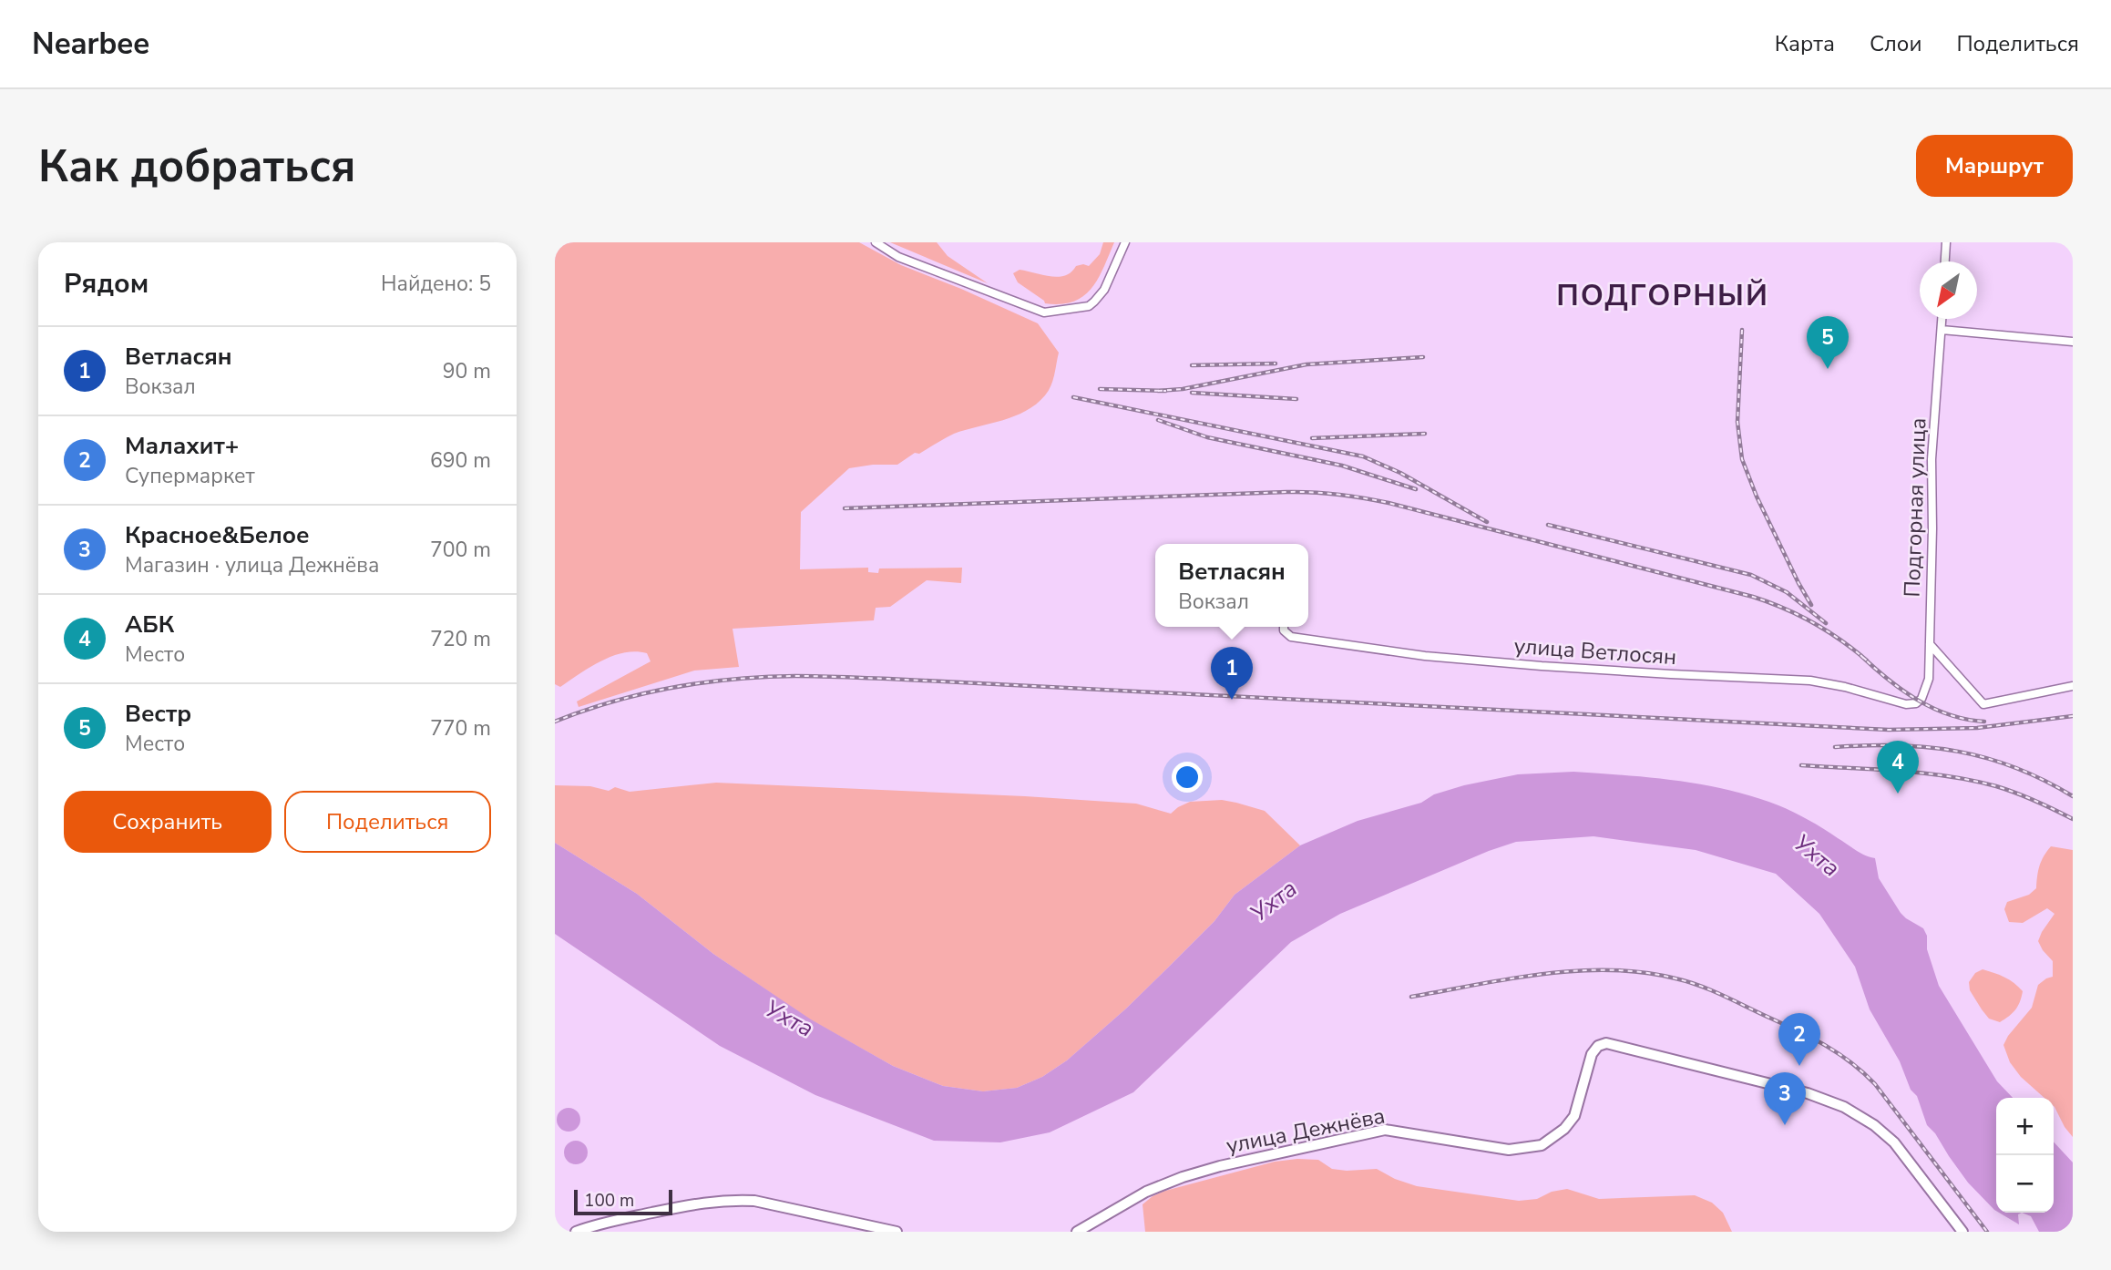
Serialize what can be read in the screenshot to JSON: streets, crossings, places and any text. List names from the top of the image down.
{
  "streets": {
    "street": ["Подгорная улица", "улица Ветлосян", "улица Дежнёва"]
  },
  "crossings": [
    ["Подгорная улица", "улица Ветлосян"]
  ],
  "districts": ["ПОДГОРНЫЙ"],
  "water": ["Ухта"],
  "scale_bar": "100 m",
  "north": "bottom left",
  "page": {
    "header": "Nearbee",
    "nav": ["Карта", "Слои", "Поделиться"],
    "buttons": [
      "Маршрут",
      ["Сохранить", "Поделиться"]
    ],
    "title": "Как добраться",
    "heading": ["Рядом", "Найдено: 5"],
    "pins": [
      "5",
      "1",
      "4",
      "2",
      "3"
    ],
    "list": [
      {
        "mark": "1",
        "name": "Ветласян",
        "note": "Вокзал",
        "value": "90 m"
      },
      {
        "mark": "2",
        "name": "Малахит+",
        "note": "Супермаркет",
        "value": "690 m"
      },
      {
        "mark": "3",
        "name": "Красное&Белое",
        "note": "Магазин · улица Дежнёва",
        "value": "700 m"
      },
      {
        "mark": "4",
        "name": "АБК",
        "note": "Место",
        "value": "720 m"
      },
      {
        "mark": "5",
        "name": "Вестр",
        "note": "Место",
        "value": "770 m"
      }
    ],
    "popup": ["Ветласян", "Вокзал"],
    "map_buttons": ["+", "−"],
    "scale": "100 m"
  }
}
